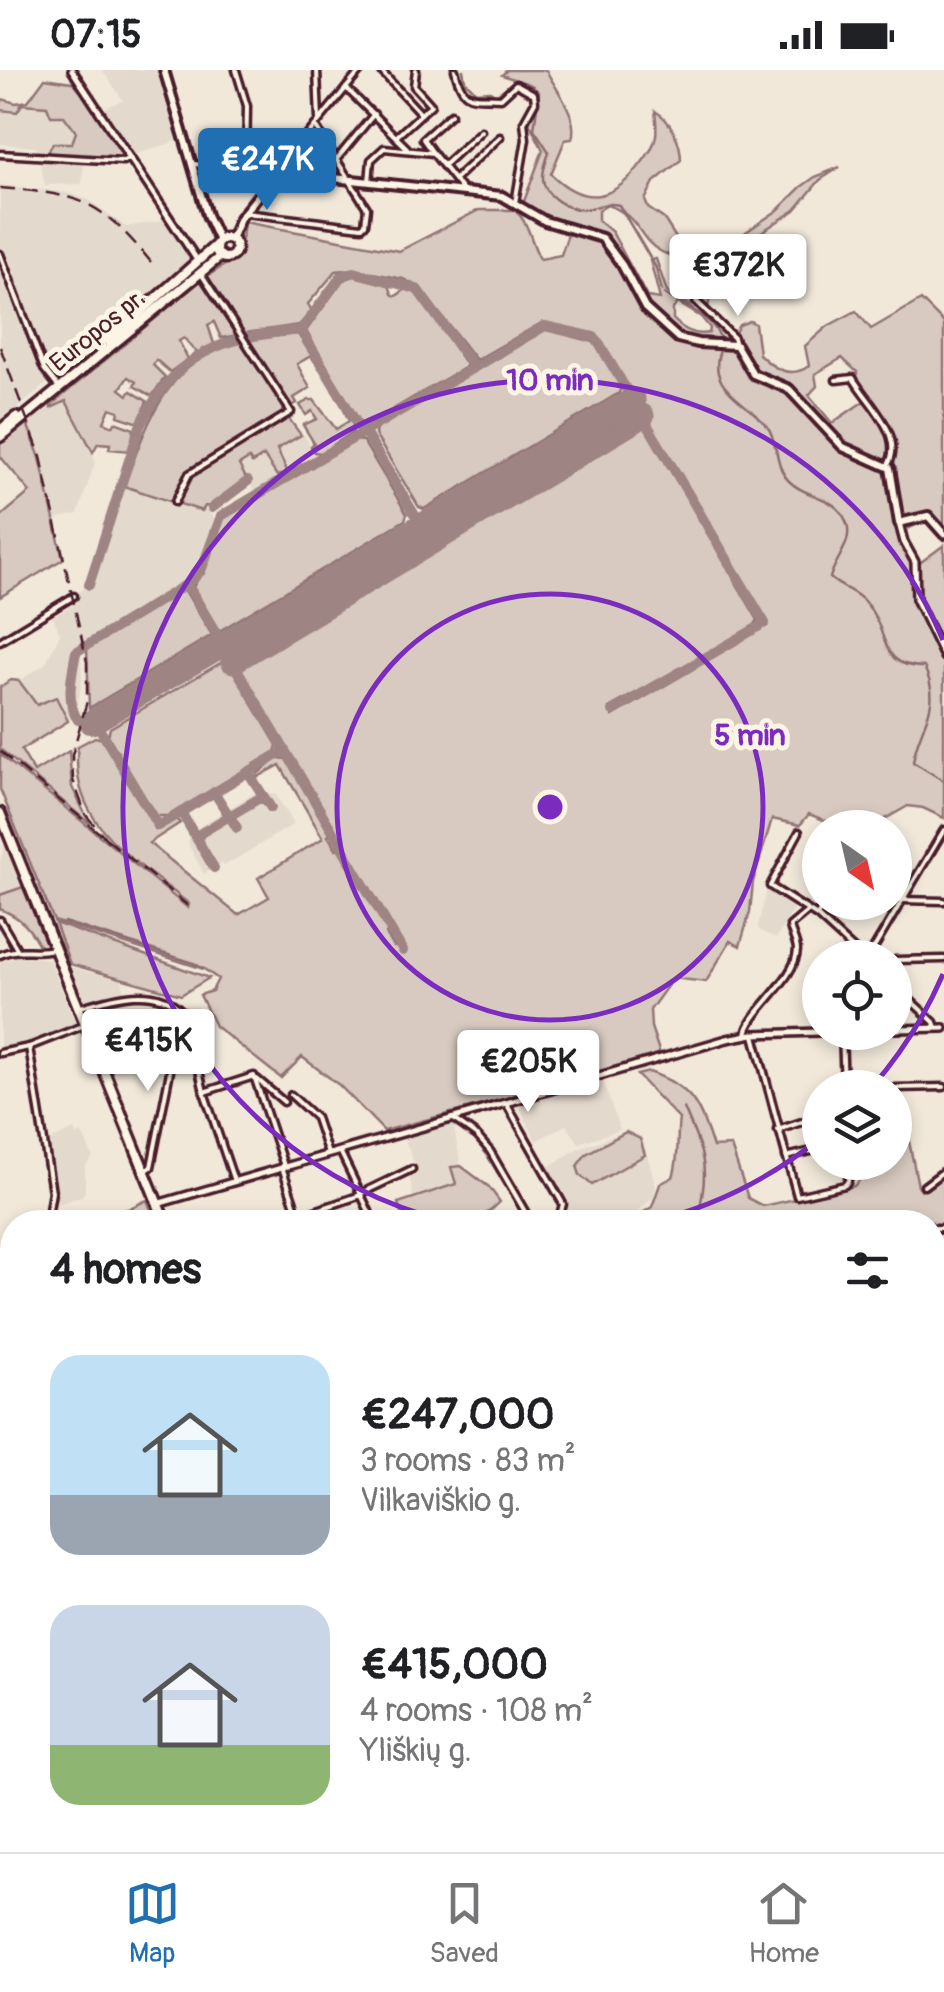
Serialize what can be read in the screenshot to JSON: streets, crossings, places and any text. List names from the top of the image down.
{
  "streets": {
    "main road": ["Europos pr."]
  },
  "north": "bottom right",
  "page": {
    "status": "07:15",
    "price": [
      "€247K",
      "€372K",
      "€415K",
      "€205K"
    ],
    "heading": "4 homes",
    "list": [
      {
        "name": "€247,000",
        "note": "3 rooms · 83 m² · Vilkaviškio g."
      },
      {
        "name": "€415,000",
        "note": "4 rooms · 108 m² · Yliškių g."
      }
    ],
    "tabs": ["Map", "Saved", "Home"]
  },
  "rings": ["10 min", "5 min"]
}
